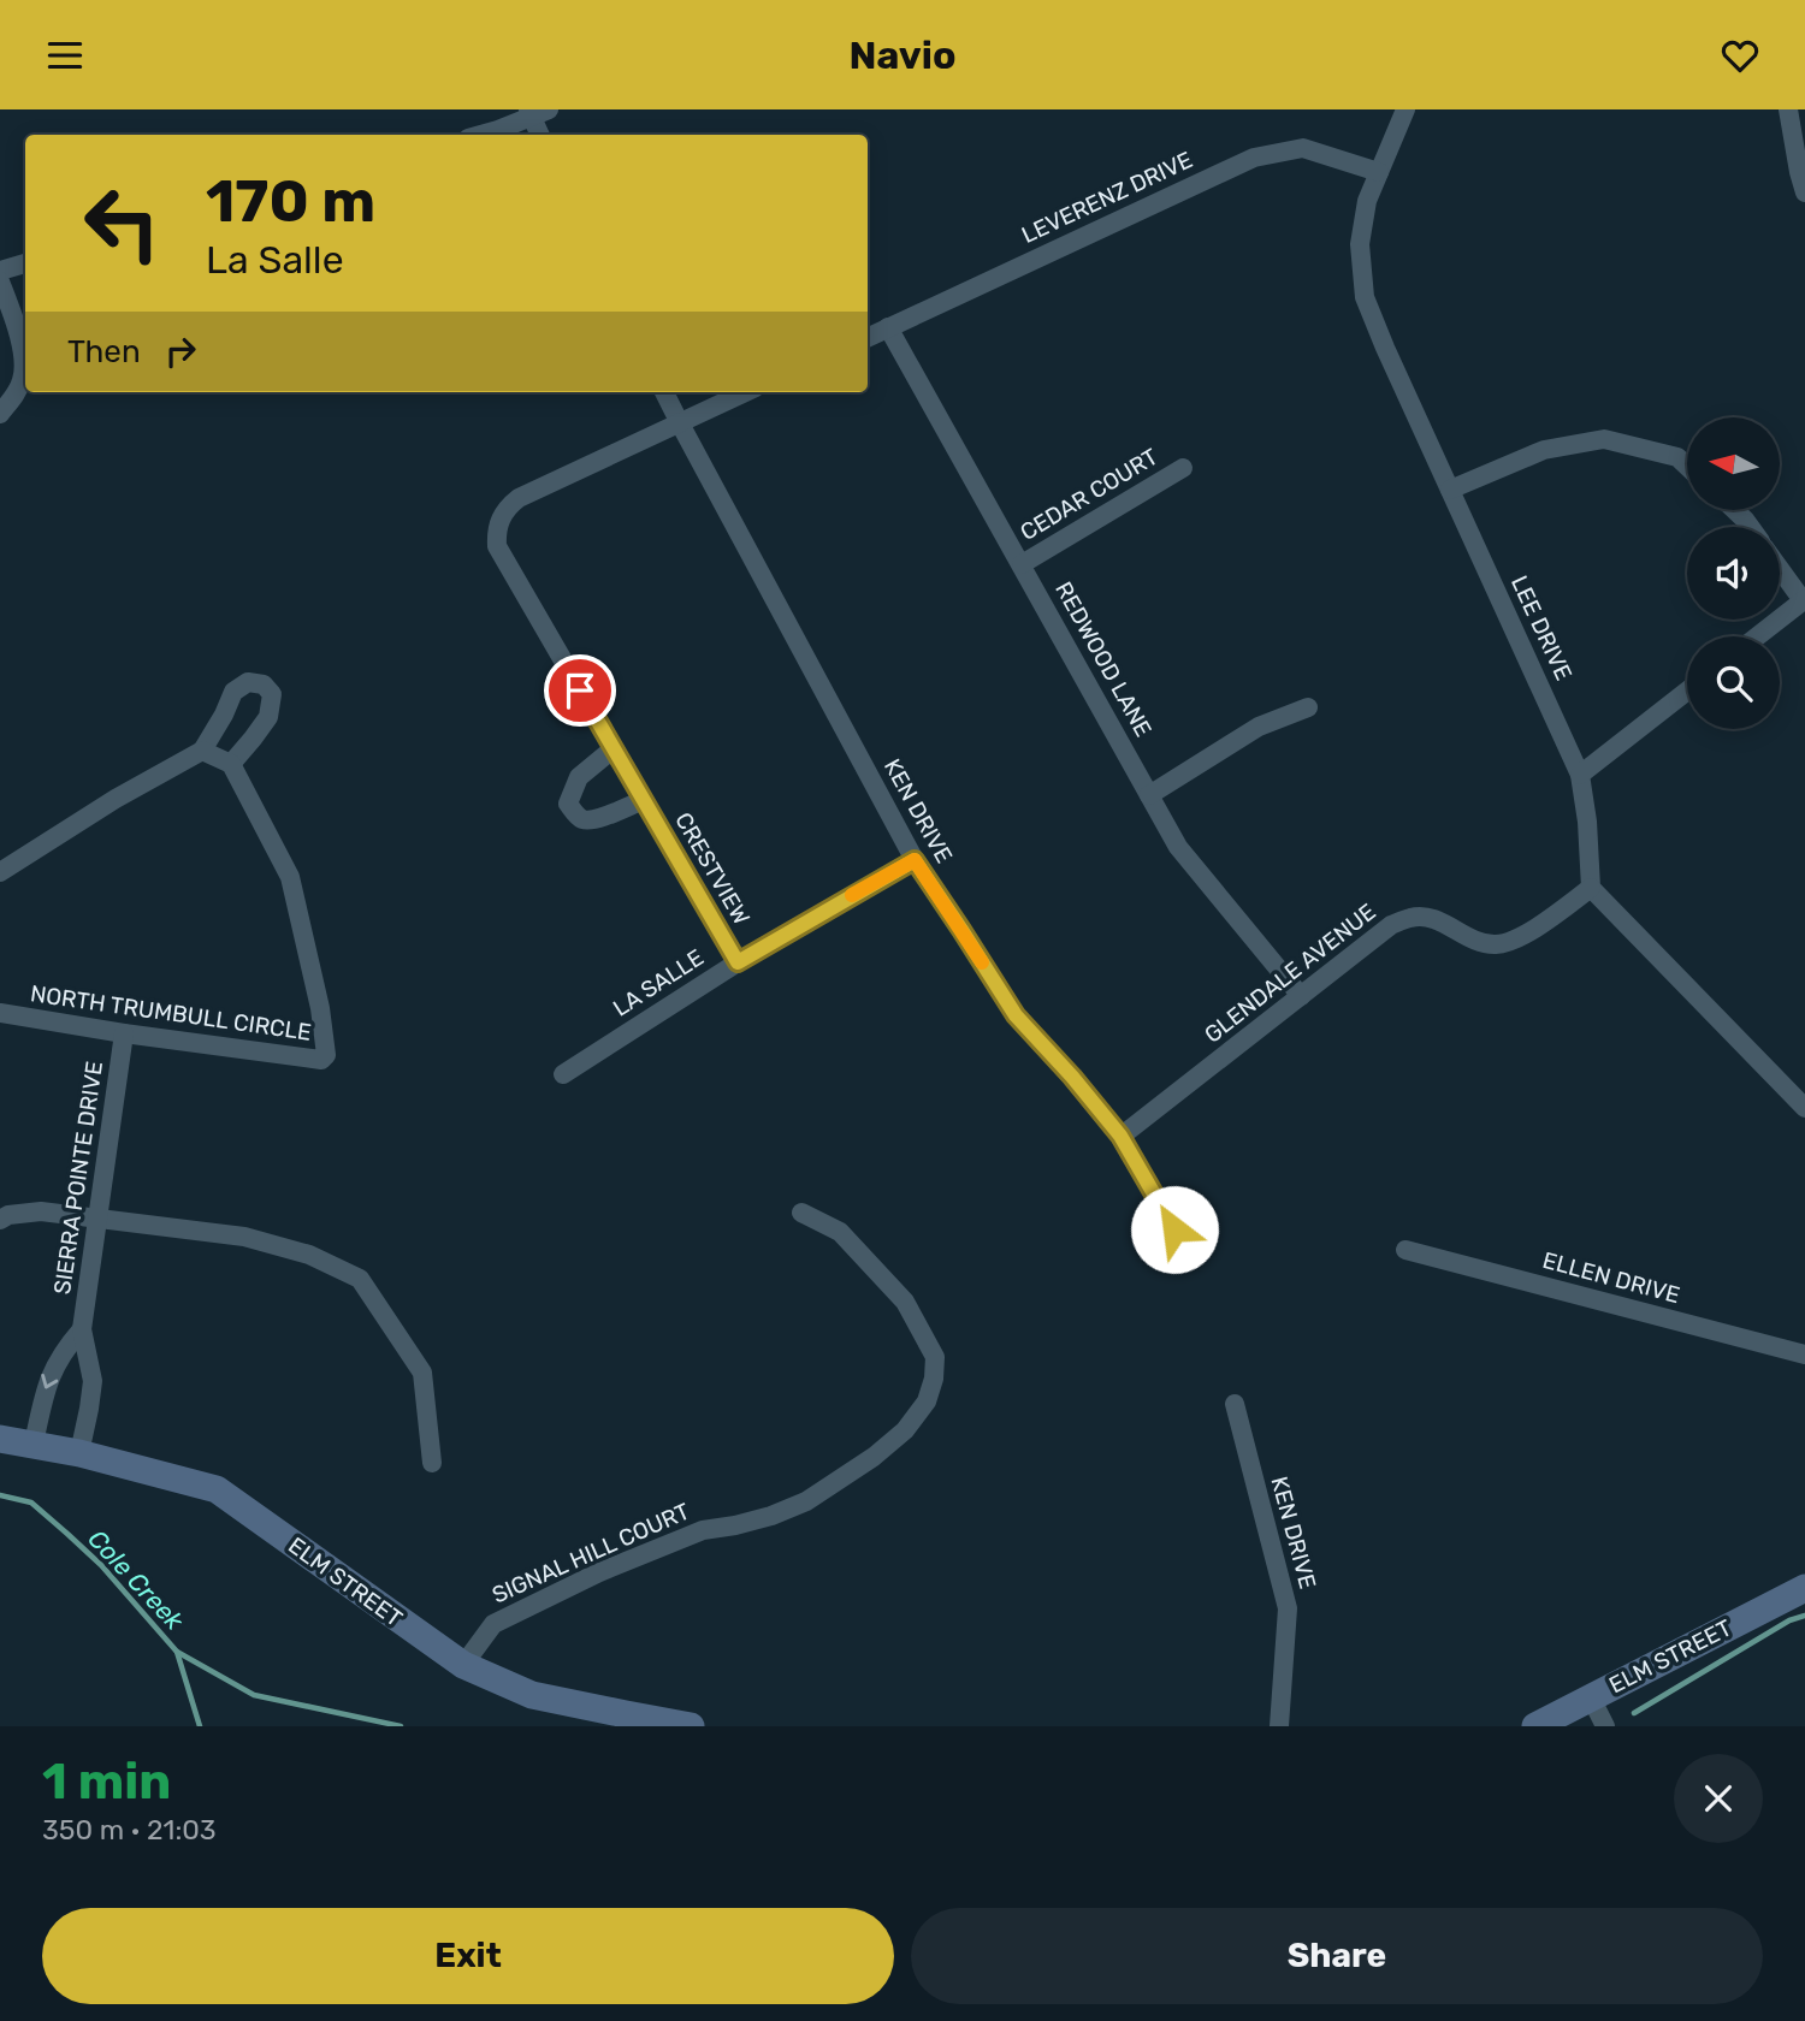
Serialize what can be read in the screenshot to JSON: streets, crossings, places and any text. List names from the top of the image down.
{
  "streets": {
    "main road": ["ELM STREET"],
    "street": [
      "LEVERENZ DRIVE",
      "CEDAR COURT",
      "LEE DRIVE",
      "REDWOOD LANE",
      "KEN DRIVE",
      "CRESTVIEW",
      "GLENDALE AVENUE",
      "LA SALLE",
      "NORTH TRUMBULL CIRCLE",
      "SIERRA POINTE DRIVE",
      "ELLEN DRIVE",
      "SIGNAL HILL COURT"
    ]
  },
  "crossings": [
    ["LEVERENZ DRIVE", "LEE DRIVE"],
    ["LEVERENZ DRIVE", "REDWOOD LANE"],
    ["CEDAR COURT", "REDWOOD LANE"],
    ["LEE DRIVE", "GLENDALE AVENUE"],
    ["REDWOOD LANE", "GLENDALE AVENUE"],
    ["KEN DRIVE", "CRESTVIEW"],
    ["KEN DRIVE", "GLENDALE AVENUE"],
    ["KEN DRIVE", "LA SALLE"],
    ["CRESTVIEW", "LA SALLE"],
    ["NORTH TRUMBULL CIRCLE", "SIERRA POINTE DRIVE"],
    ["SIERRA POINTE DRIVE", "ELM STREET"],
    ["SIGNAL HILL COURT", "ELM STREET"]
  ],
  "water": ["Cole Creek"],
  "north": "left",
  "page": {
    "header": "Navio",
    "turn": ["170 m", "La Salle"],
    "then": "Then",
    "heading": ["1 min", "350 m · 21:03"],
    "buttons": ["Exit", "Share"]
  }
}
